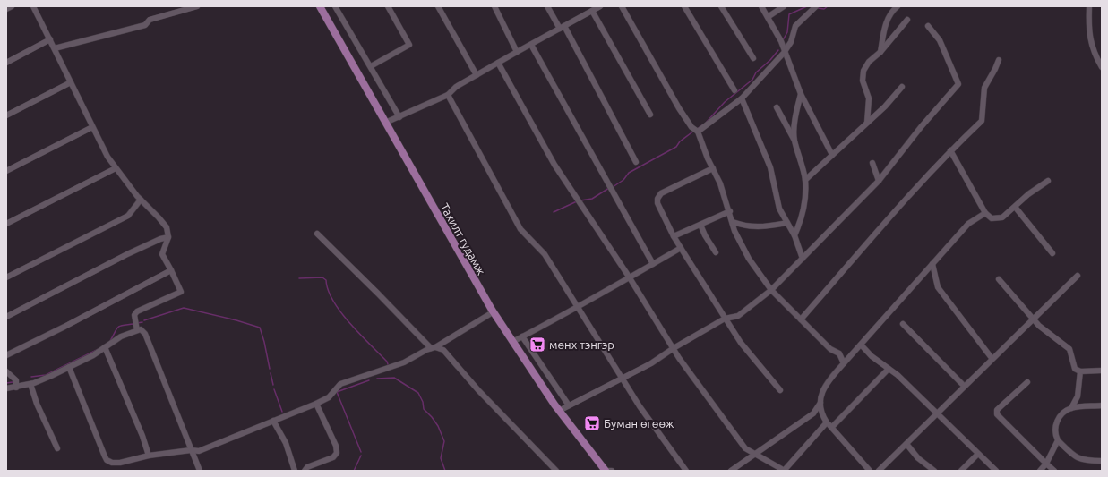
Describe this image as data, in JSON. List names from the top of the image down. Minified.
{"streets":{"main road":["Тахилт гудамж"]},"places":{"supermarket":["мөнх тэнгэр","Буман өгөөж"]}}
